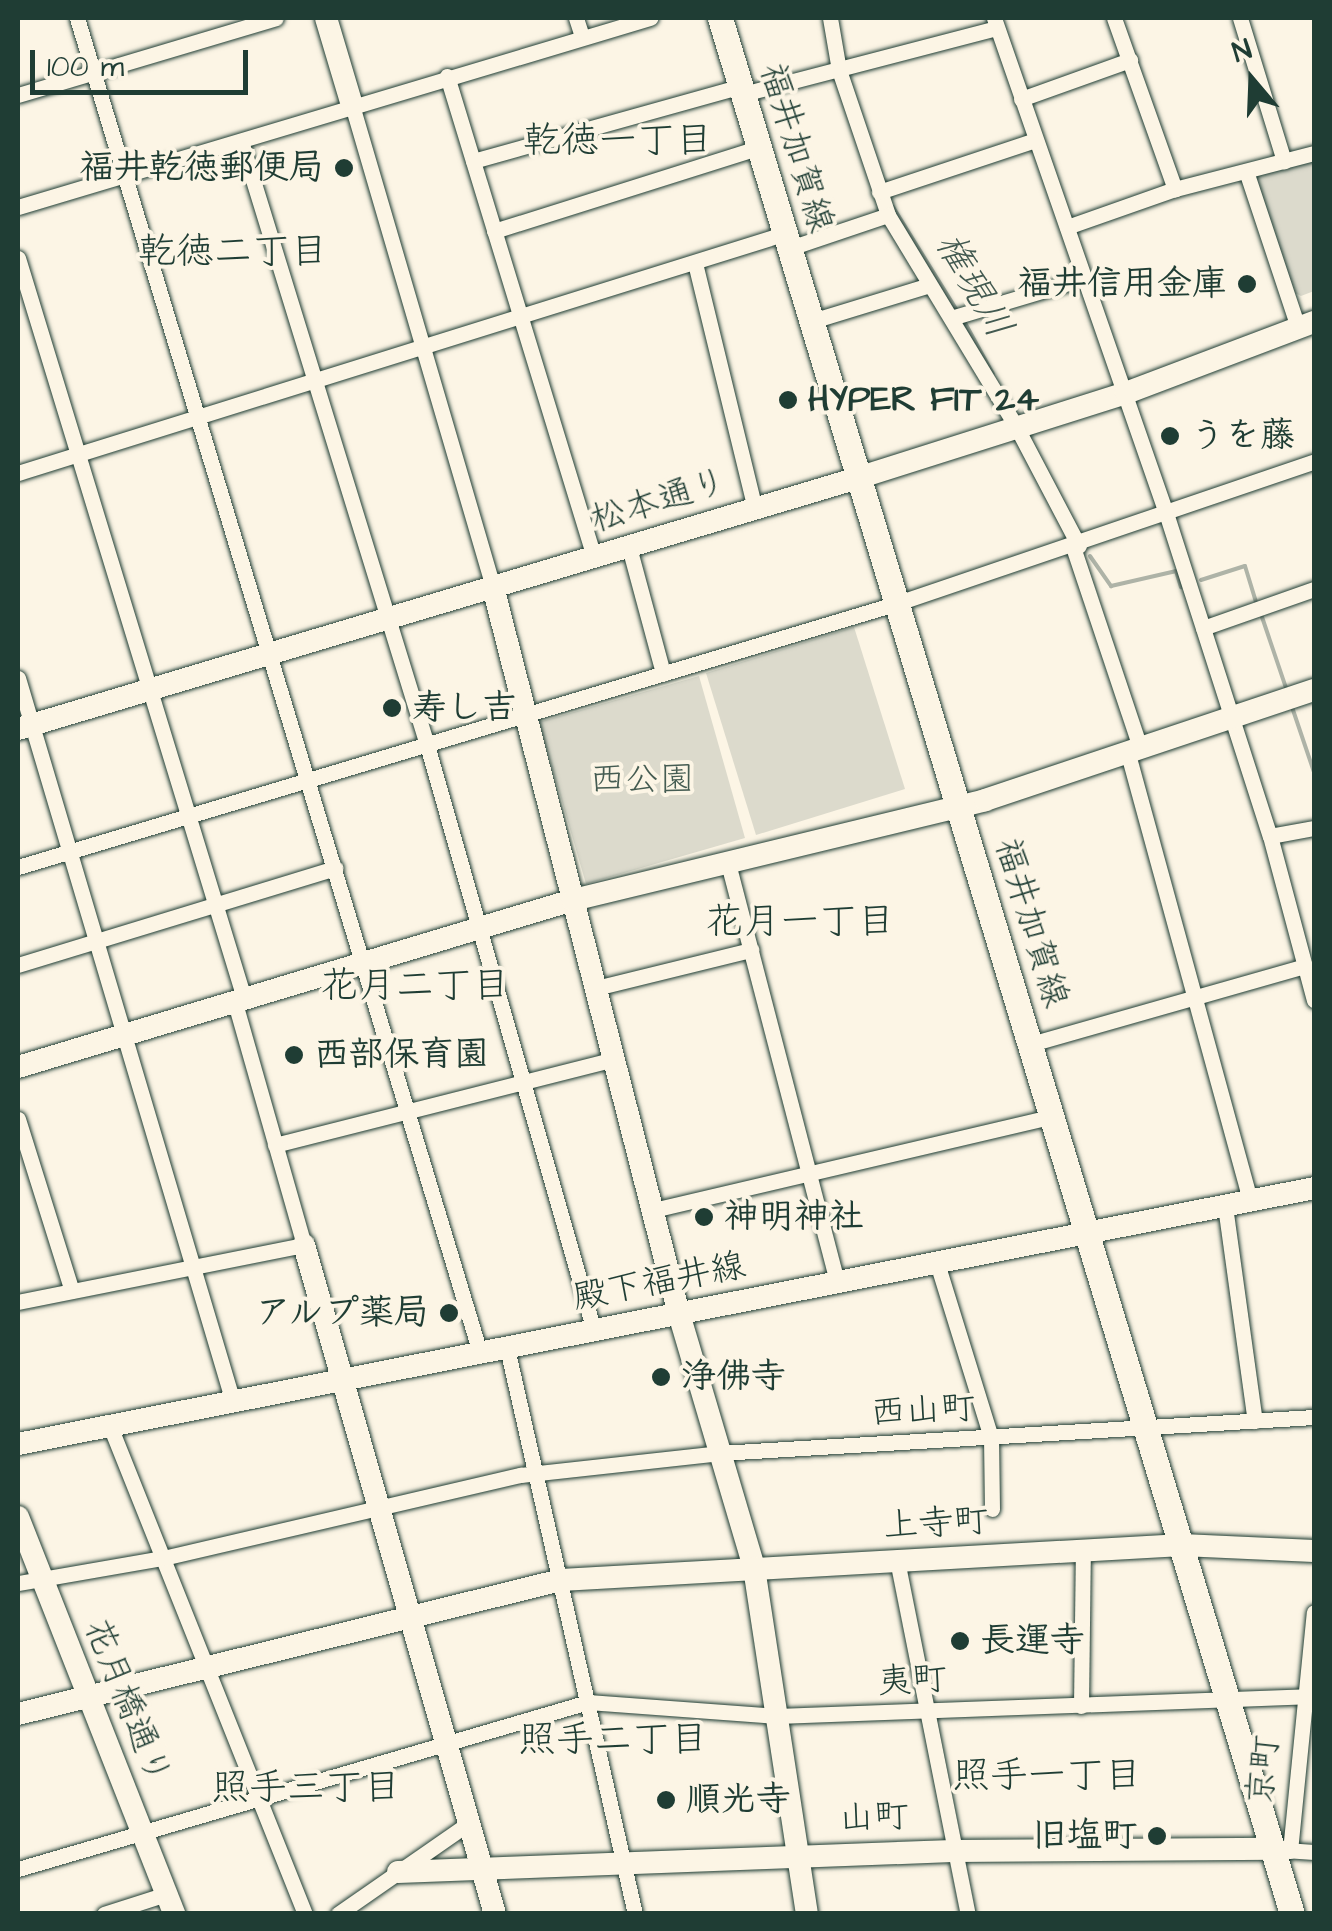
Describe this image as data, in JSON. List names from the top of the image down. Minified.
{"streets":{"main road":["福井加賀線","京町"],"street":["松本通り","殿下福井線","西山町","上寺町","夷町","花月橋通り","山町"]},"crossings":[["福井加賀線","松本通り"],["福井加賀線","殿下福井線"],["福井加賀線","西山町"],["福井加賀線","上寺町"],["福井加賀線","夷町"],["福井加賀線","京町"],["福井加賀線","山町"],["西山町","花月橋通り"],["上寺町","花月橋通り"],["夷町","花月橋通り"],["夷町","京町"],["京町","山町"]],"districts":["乾徳一丁目","乾徳二丁目","花月一丁目","花月二丁目","照手二丁目","照手一丁目","照手三丁目"],"water":["権現川"],"parks":["西公園"],"places":["福井乾徳郵便局","福井信用金庫","HYPER FIT 24","うを藤","寿し吉","西部保育園","神明神社","アルプ薬局","浄佛寺","長運寺","順光寺","旧塩町"],"scale_bar":"100 m","north":"top"}
